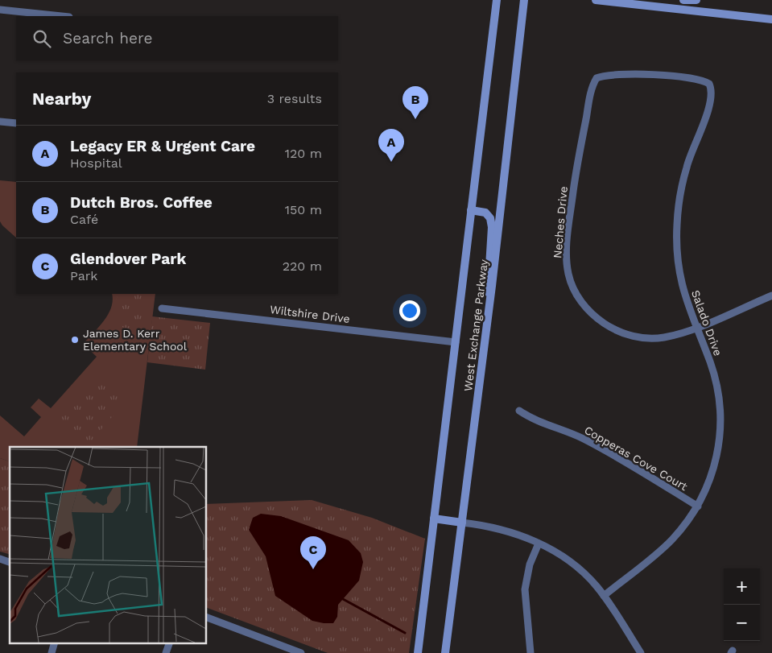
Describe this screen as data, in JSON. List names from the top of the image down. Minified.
{"streets":{"main road":["West Exchange Parkway"],"street":["Neches Drive","Wiltshire Drive","Salado Drive","Copperas Cove Court"]},"crossings":[["Neches Drive","Salado Drive"],["Wiltshire Drive","West Exchange Parkway"],["Salado Drive","Copperas Cove Court"]],"places":["James D. Kerr Elementary School"],"page":{"search":"Search here","heading":["Nearby","3 results"],"pins":["B","A","C"],"list":[{"mark":"A","name":"Legacy ER & Urgent Care","note":"Hospital","value":"120 m"},{"mark":"B","name":"Dutch Bros. Coffee","note":"Café","value":"150 m"},{"mark":"C","name":"Glendover Park","note":"Park","value":"220 m"}],"map_buttons":["+","−"]}}
